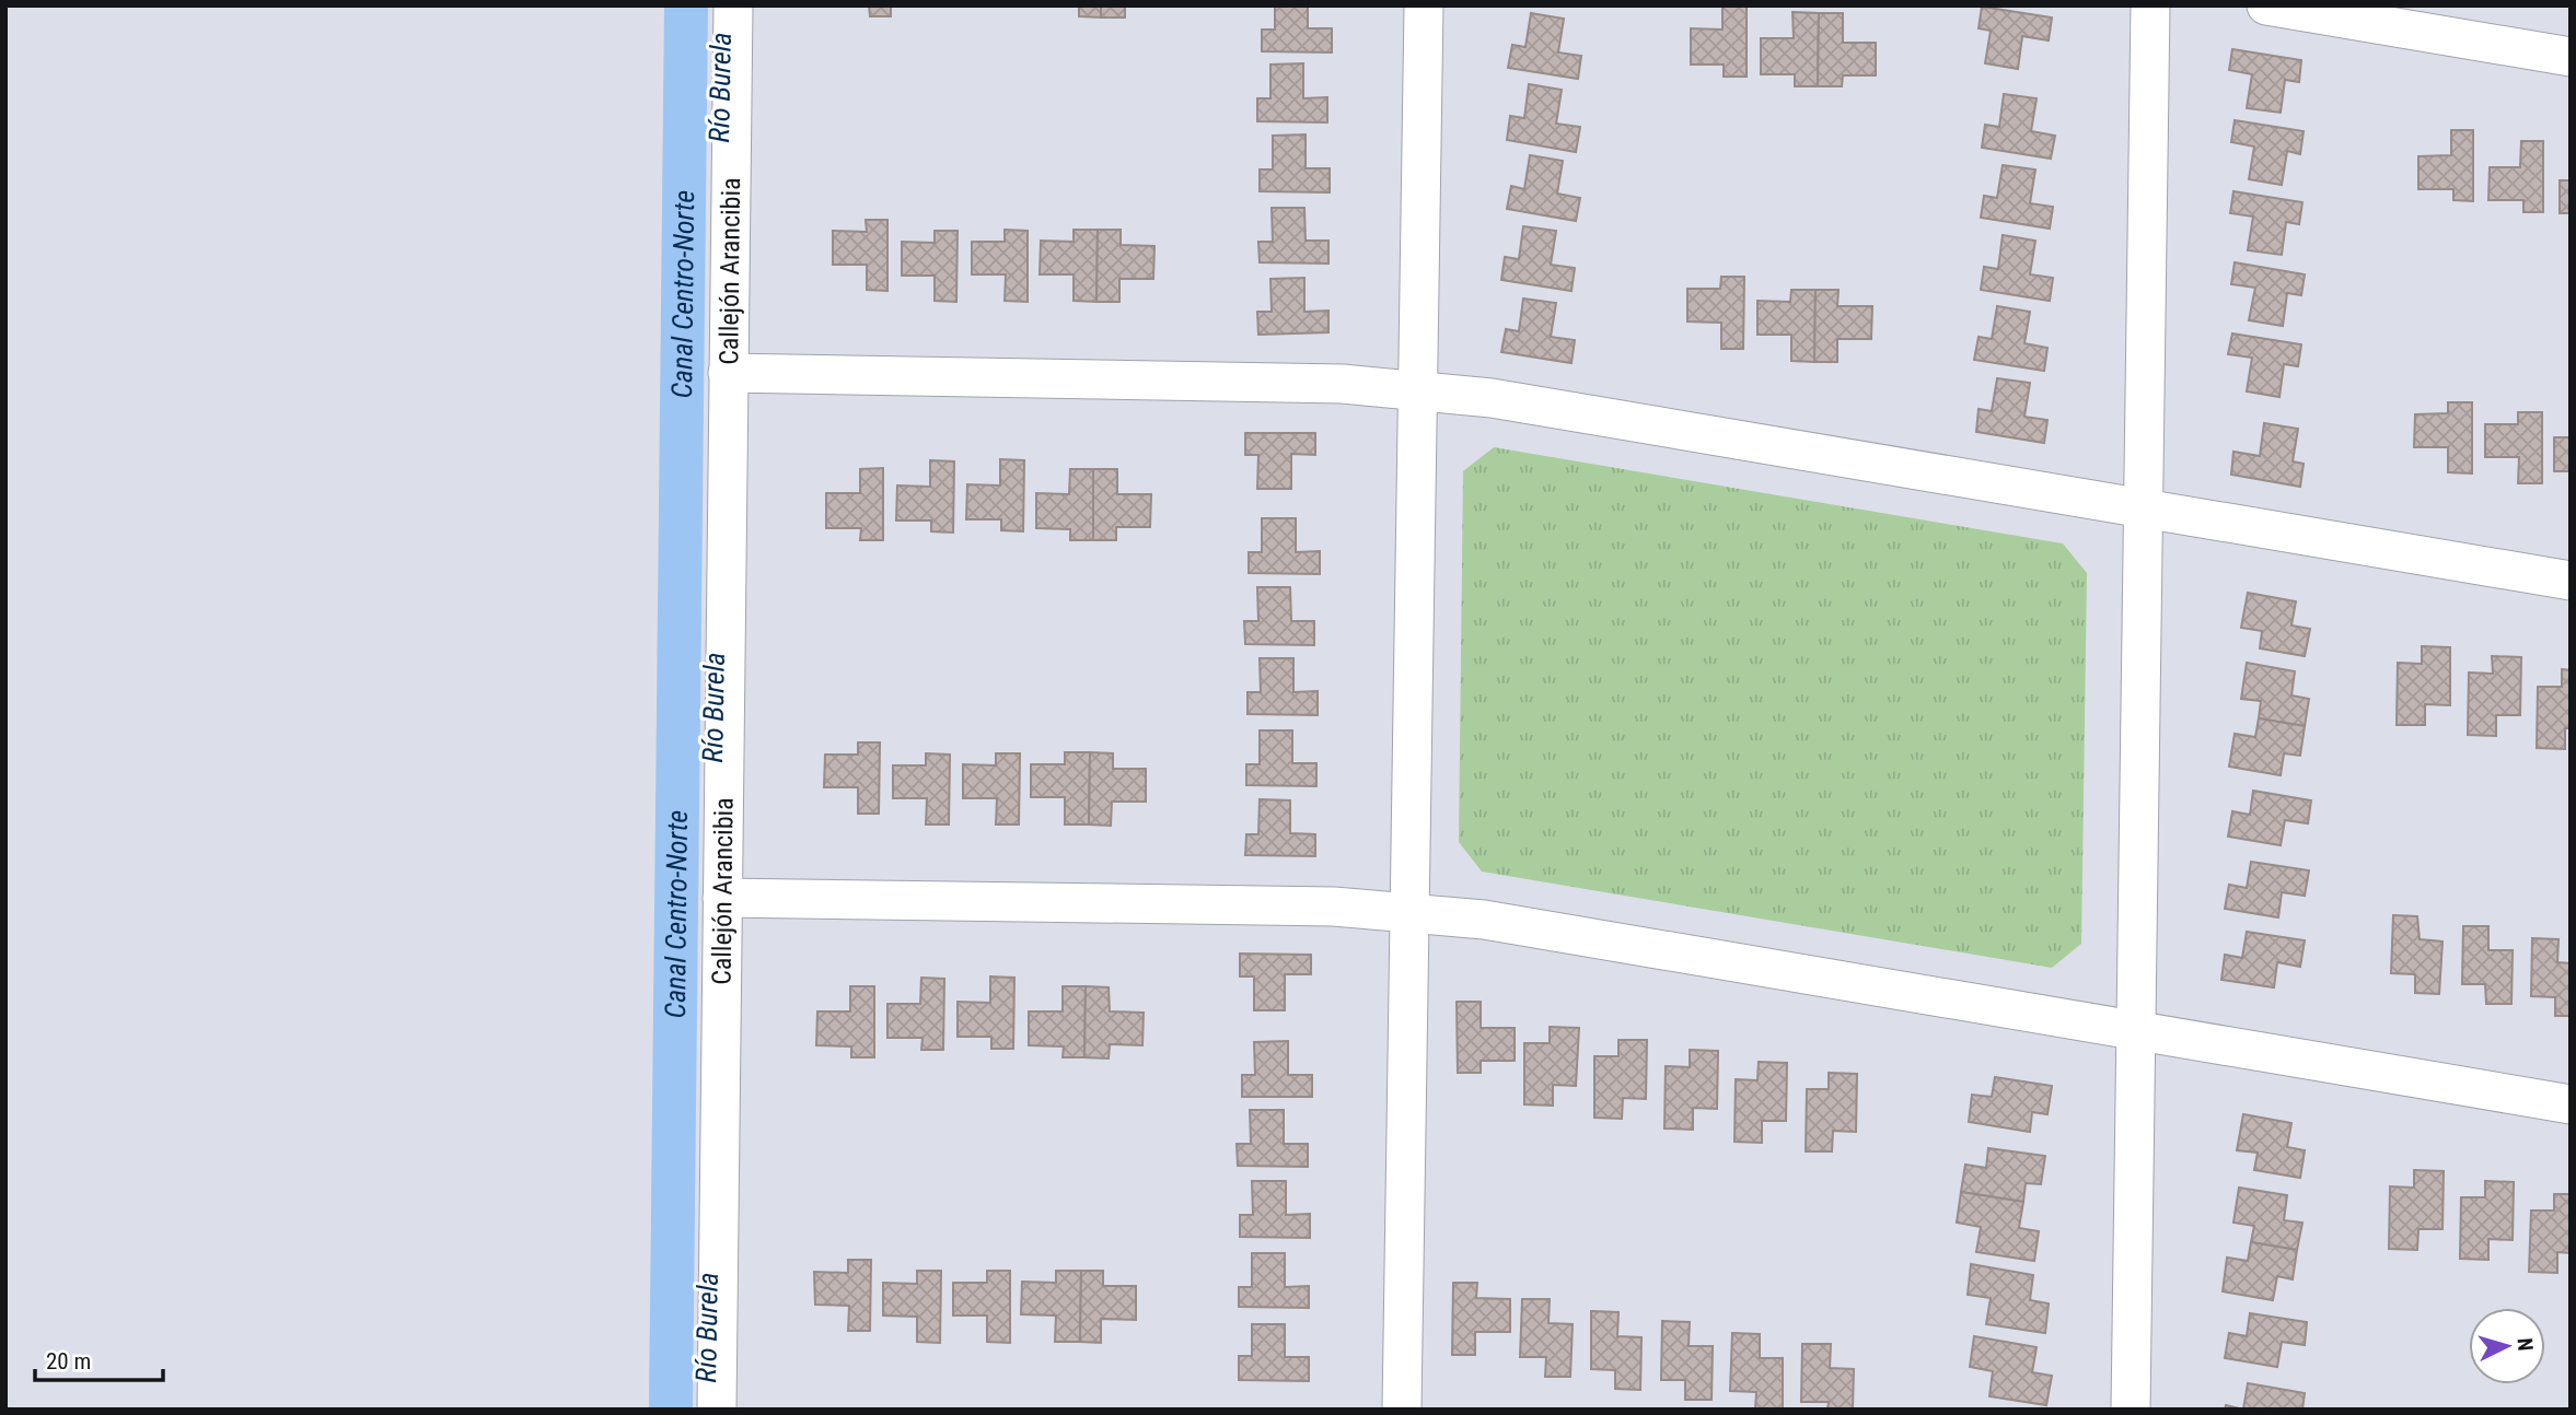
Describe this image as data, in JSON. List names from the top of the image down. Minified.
{"streets":{"street":["Callejón Arancibia"]},"water":["Río Burela","Canal Centro-Norte"],"scale_bar":"20 m","north":"right"}
